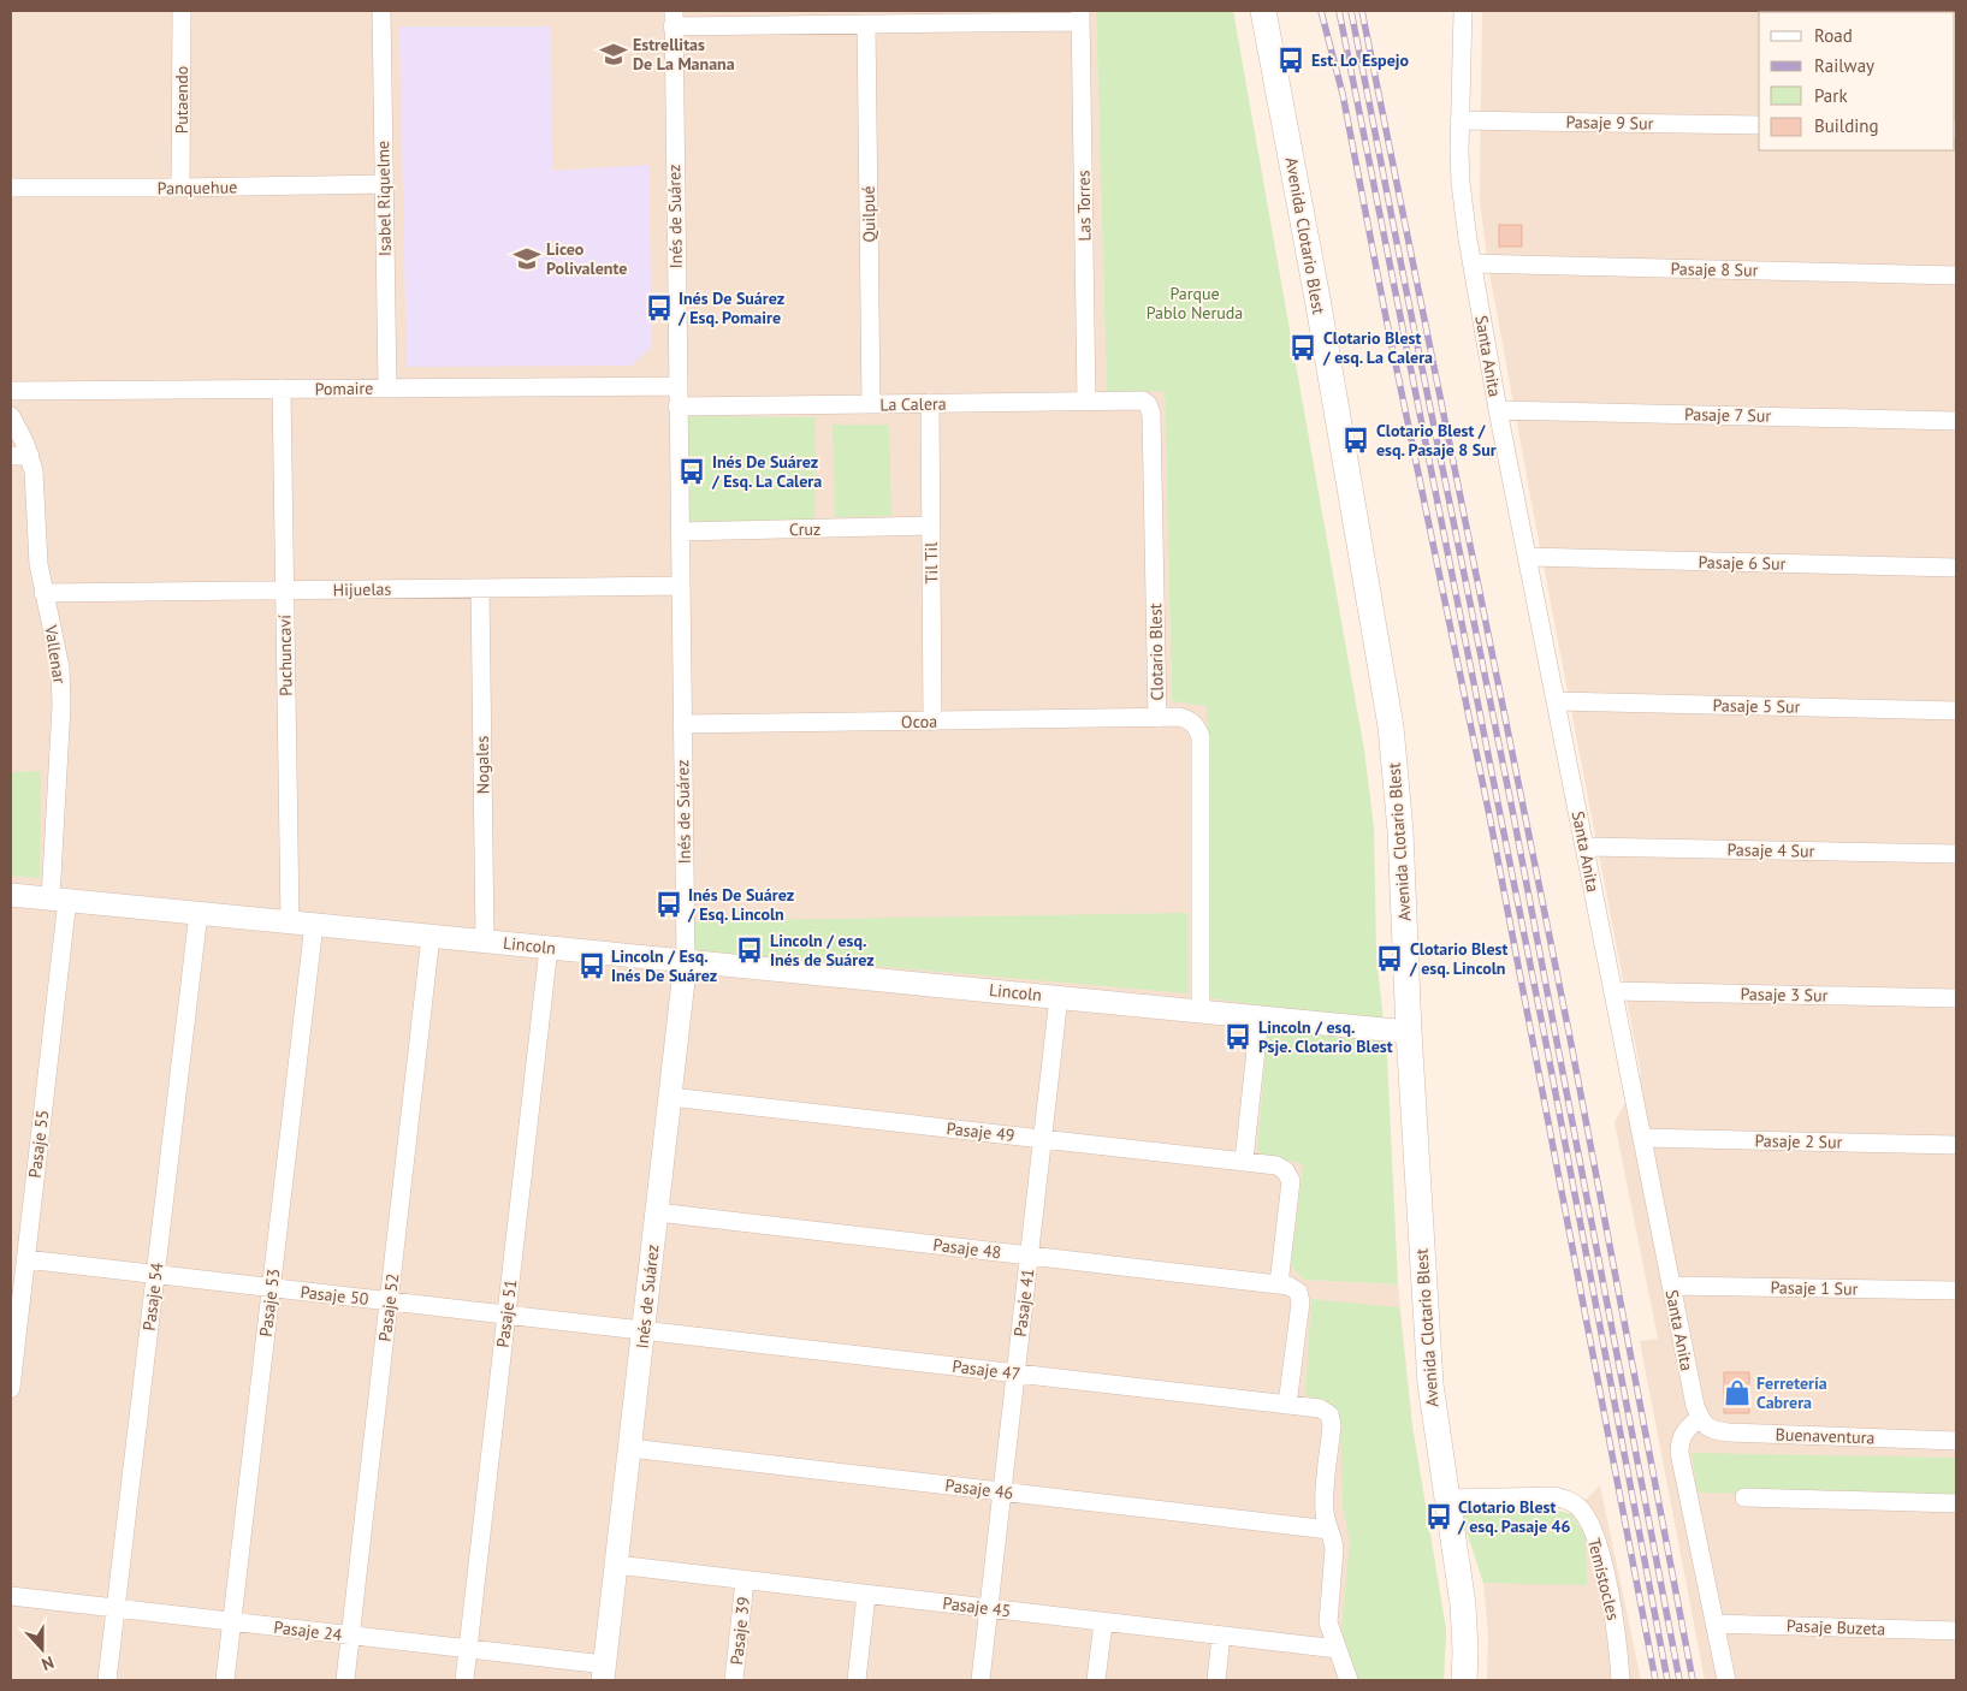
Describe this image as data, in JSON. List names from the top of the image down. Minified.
{"streets":{"main road":["Avenida Clotario Blest"],"street":["Putaendo","Pasaje 9 Sur","Panquehue","Isabel Riquelme","Las Torres","Quilpué","Inés de Suárez","Pasaje 8 Sur","Santa Anita","Pomaire","La Calera","Pasaje 7 Sur","Cruz","Til Til","Pasaje 6 Sur","Hijuelas","Clotario Blest","Vallenar","Puchuncaví","Pasaje 5 Sur","Ocoa","Nogales","Pasaje 4 Sur","Lincoln","Pasaje 3 Sur","Pasaje 49","Pasaje 2 Sur","Pasaje 55","Pasaje 48","Pasaje 1 Sur","Pasaje 50","Pasaje 54","Pasaje 53","Pasaje 41","Pasaje 52","Pasaje 51","Pasaje 47","Buenaventura","Pasaje 46","Temístocles","Pasaje 45","Pasaje Buzeta","Pasaje 24","Pasaje 39"]},"crossings":[["Putaendo","Panquehue"],["Pasaje 9 Sur","Santa Anita"],["Panquehue","Isabel Riquelme"],["Isabel Riquelme","Pomaire"],["Las Torres","La Calera"],["Quilpué","La Calera"],["Inés de Suárez","Pomaire"],["Inés de Suárez","La Calera"],["Inés de Suárez","Cruz"],["Inés de Suárez","Hijuelas"],["Inés de Suárez","Ocoa"],["Inés de Suárez","Lincoln"],["Inés de Suárez","Pasaje 49"],["Inés de Suárez","Pasaje 48"],["Inés de Suárez","Pasaje 50"],["Inés de Suárez","Pasaje 47"],["Inés de Suárez","Pasaje 46"],["Inés de Suárez","Pasaje 45"],["Inés de Suárez","Pasaje 24"],["Avenida Clotario Blest","Lincoln"],["Avenida Clotario Blest","Temístocles"],["Pasaje 8 Sur","Santa Anita"],["Santa Anita","Pasaje 7 Sur"],["Santa Anita","Pasaje 6 Sur"],["Santa Anita","Pasaje 5 Sur"],["Santa Anita","Pasaje 4 Sur"],["Santa Anita","Pasaje 3 Sur"],["Santa Anita","Pasaje 2 Sur"],["Santa Anita","Pasaje 1 Sur"],["Santa Anita","Buenaventura"],["Pomaire","Puchuncaví"],["La Calera","Til Til"],["La Calera","Clotario Blest"],["Cruz","Til Til"],["Til Til","Ocoa"],["Hijuelas","Vallenar"],["Hijuelas","Puchuncaví"],["Hijuelas","Nogales"],["Clotario Blest","Ocoa"],["Clotario Blest","Lincoln"],["Vallenar","Lincoln"],["Vallenar","Pasaje 55"],["Puchuncaví","Lincoln"],["Nogales","Lincoln"],["Lincoln","Pasaje 55"],["Lincoln","Pasaje 54"],["Lincoln","Pasaje 53"],["Lincoln","Pasaje 41"],["Lincoln","Pasaje 52"],["Lincoln","Pasaje 51"],["Pasaje 49","Pasaje 48"],["Pasaje 49","Pasaje 41"],["Pasaje 55","Pasaje 50"],["Pasaje 48","Pasaje 41"],["Pasaje 50","Pasaje 54"],["Pasaje 50","Pasaje 53"],["Pasaje 50","Pasaje 52"],["Pasaje 50","Pasaje 51"],["Pasaje 50","Pasaje 47"],["Pasaje 54","Pasaje 24"],["Pasaje 53","Pasaje 24"],["Pasaje 41","Pasaje 47"],["Pasaje 41","Pasaje 46"],["Pasaje 41","Pasaje 45"],["Pasaje 52","Pasaje 24"],["Pasaje 51","Pasaje 24"],["Pasaje 47","Pasaje 46"],["Pasaje 45","Pasaje 39"]],"parks":["Parque Pablo Neruda"],"places":{"school or university":["Estrellitas De La Manana","Liceo Polivalente"],"bus stop":["Est. Lo Espejo","Inés De Suárez / Esq. Pomaire","Clotario Blest / esq. La Calera","Clotario Blest / esq. Pasaje 8 Sur","Inés De Suárez / Esq. La Calera","Inés De Suárez / Esq. Lincoln","Lincoln / esq. Inés de Suárez","Clotario Blest / esq. Lincoln","Lincoln / Esq. Inés De Suárez","Lincoln / esq. Psje. Clotario Blest","Clotario Blest / esq. Pasaje 46"],"shop":["Ferretería Cabrera"]},"legend":["Road","Railway","Park","Building"],"north":"bottom"}
